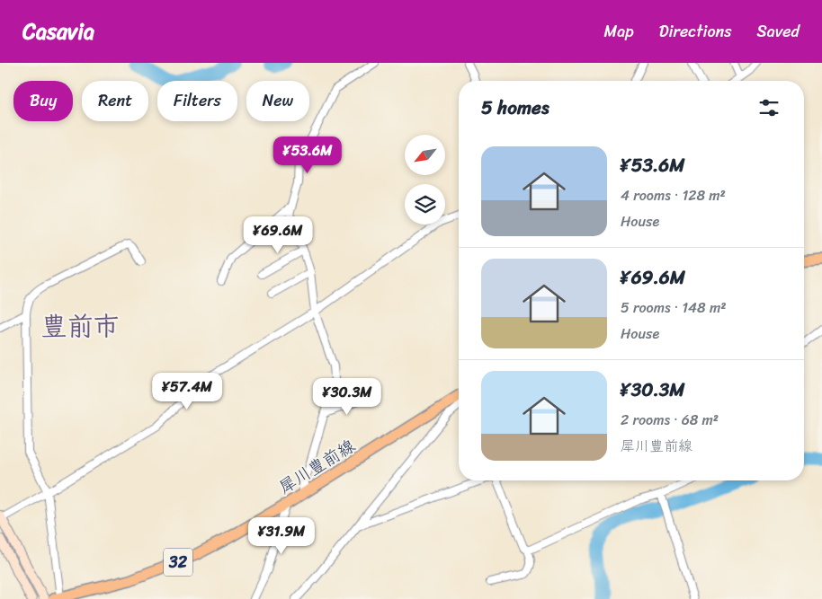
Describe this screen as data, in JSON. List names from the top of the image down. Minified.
{"streets":{"main road":["犀川豊前線","32"]},"districts":["豊前市"],"north":"bottom left","page":{"header":"Casavia","nav":["Map","Directions","Saved"],"chip":["Buy","Rent","Filters","New"],"heading":"5 homes","list":[{"name":"¥53.6M","note":"4 rooms · 128 m² · House"},{"name":"¥69.6M","note":"5 rooms · 148 m² · House"},{"name":"¥30.3M","note":"2 rooms · 68 m² · 犀川豊前線"}],"price":["¥53.6M","¥69.6M","¥57.4M","¥30.3M","¥31.9M"]}}
